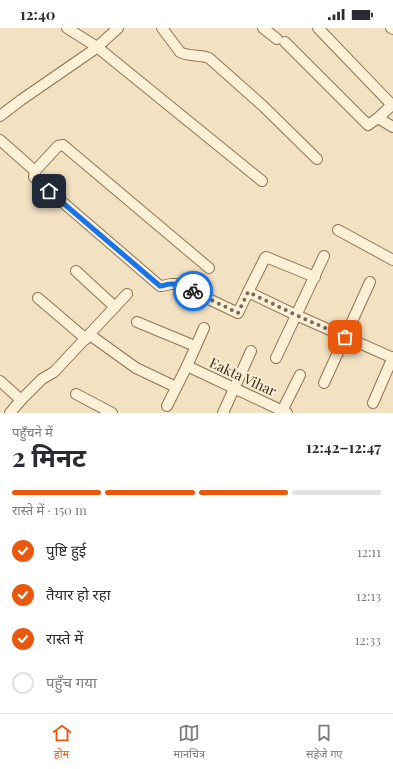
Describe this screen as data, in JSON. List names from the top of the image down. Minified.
{"streets":{"street":["Eakta Vihar"]},"page":{"status":"12:40","heading":["2 मिनट","पहुँचने में","12:42–12:47"],"bar":"रास्ते में · 150 m","list":[["पुष्टि हुई","12:11"],["तैयार हो रहा","12:13"],["रास्ते में","12:33"],"पहुँच गया"],"tabs":["होम","मानचित्र","सहेजे गए"]}}
